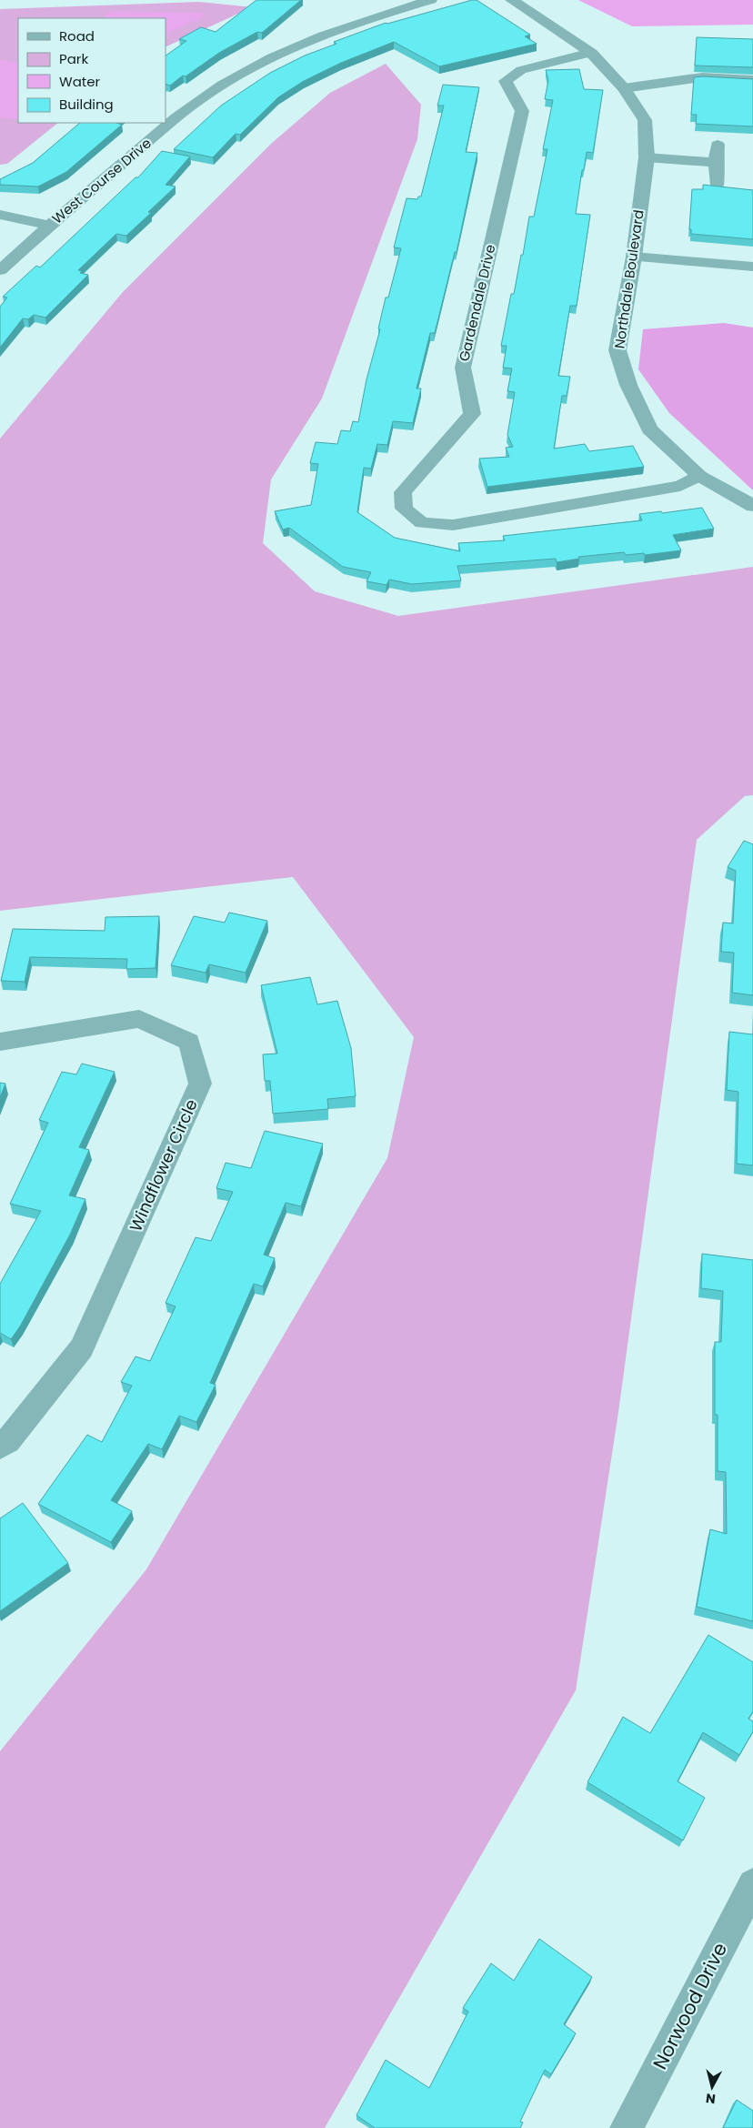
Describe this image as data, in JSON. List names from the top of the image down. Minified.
{"streets":{"street":["West Course Drive","Northdale Boulevard","Gardendale Drive","Windflower Circle","Norwood Drive"]},"crossings":[["Northdale Boulevard","Gardendale Drive"]],"legend":["Road","Park","Water","Building"],"north":"bottom"}
